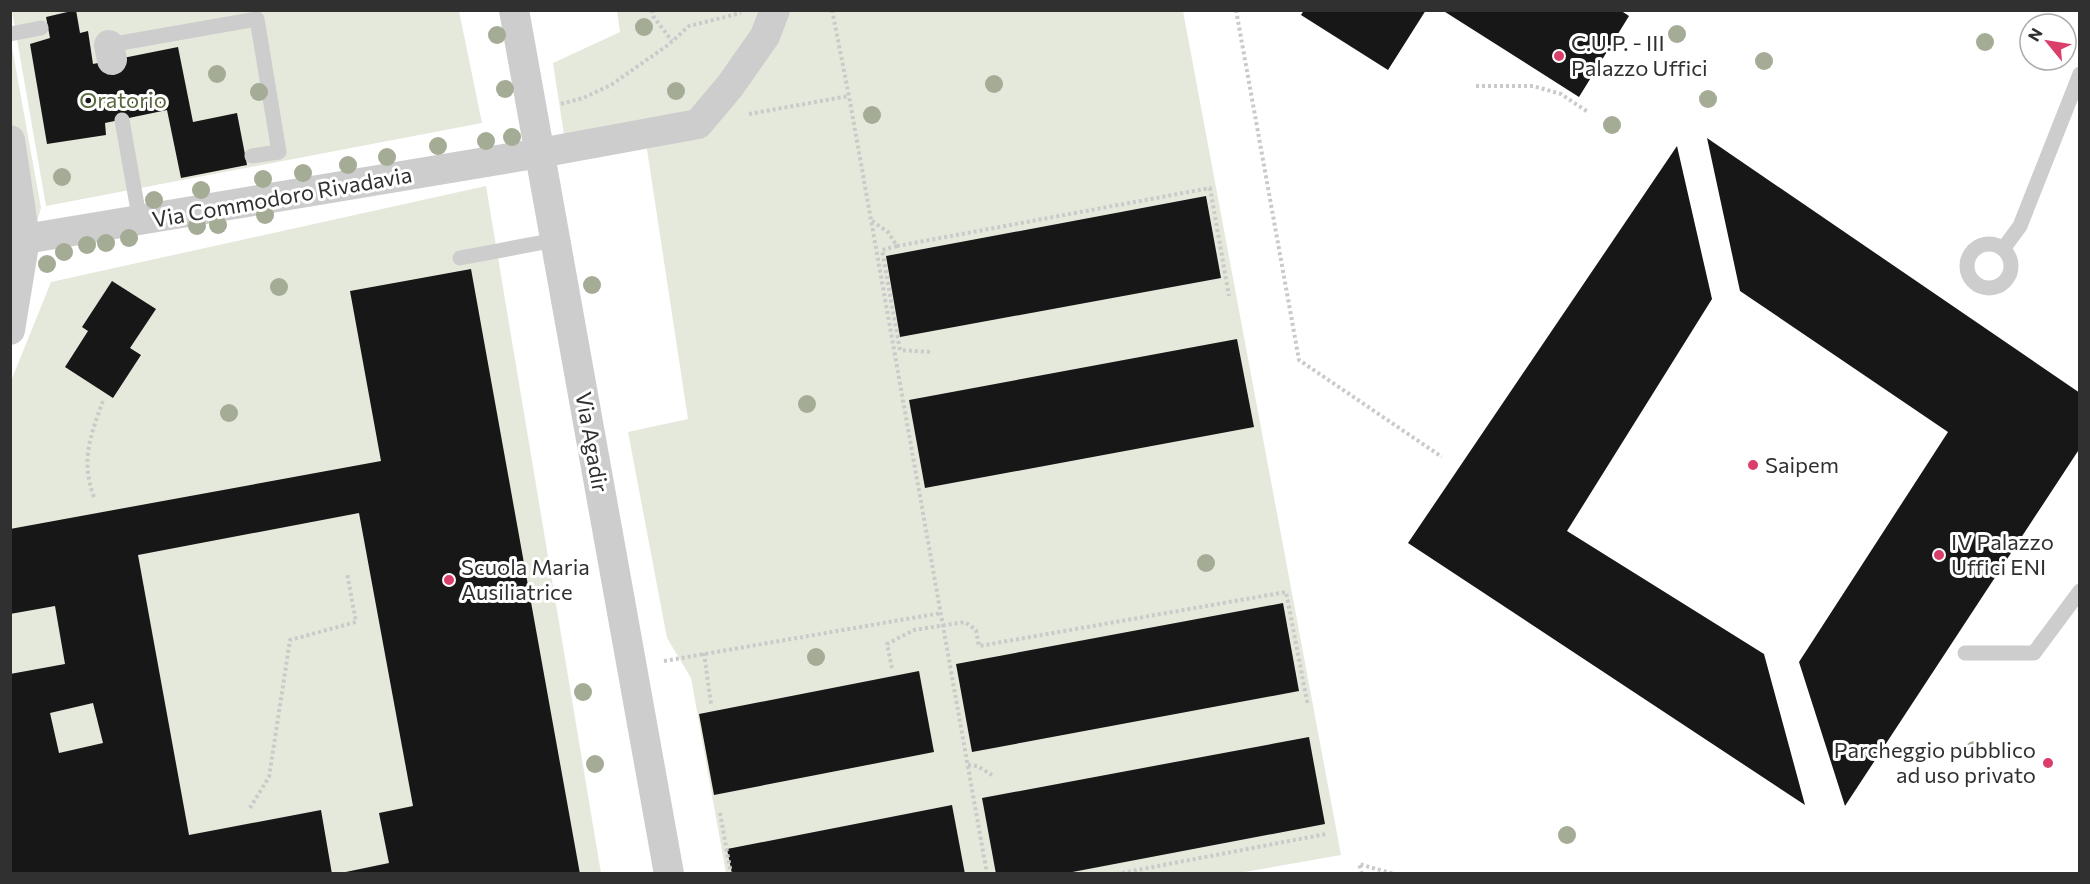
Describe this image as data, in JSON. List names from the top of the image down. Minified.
{"streets":{"street":["Via Commodoro Rivadavia","Via Agadir"]},"crossings":[["Via Commodoro Rivadavia","Via Agadir"]],"parks":["Oratorio"],"places":["C.U.P. - III Palazzo Uffici","Saipem","IV Palazzo Uffici ENI","Scuola Maria Ausiliatrice","Parcheggio pubblico ad uso privato"],"north":"top left"}
